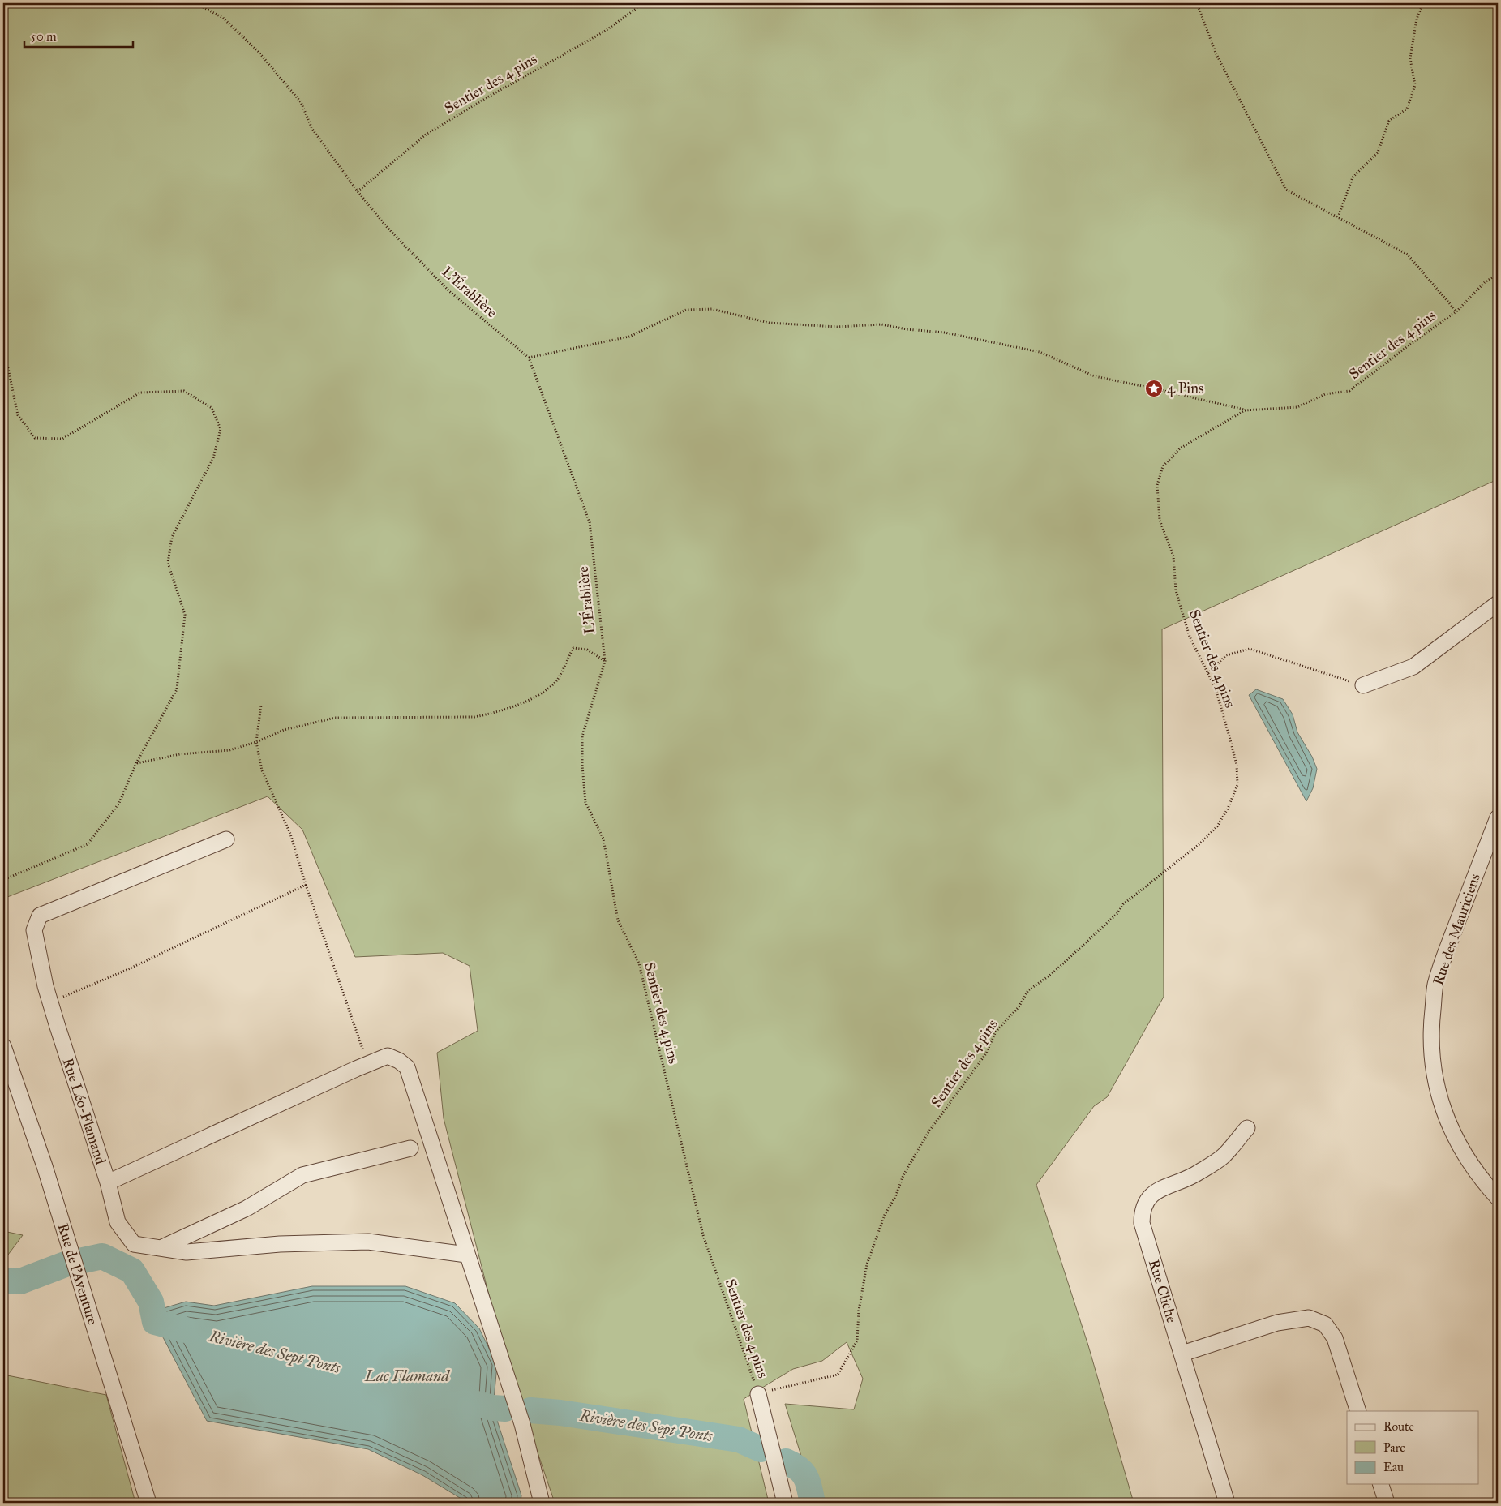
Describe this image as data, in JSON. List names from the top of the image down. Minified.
{"streets":{"street":["Rue des Mauriciens","Rue Léo-Flamand","Rue de l'Aventure","Rue Cliche"],"path":["Sentier des 4 pins","L'Érablière"]},"crossings":[["Sentier des 4 pins","L'Érablière"]],"water":["Rivière des Sept Ponts","Lac Flamand"],"places":{"place":["4 Pins"]},"legend":["Route","Parc","Eau"],"scale_bar":"50 m"}
